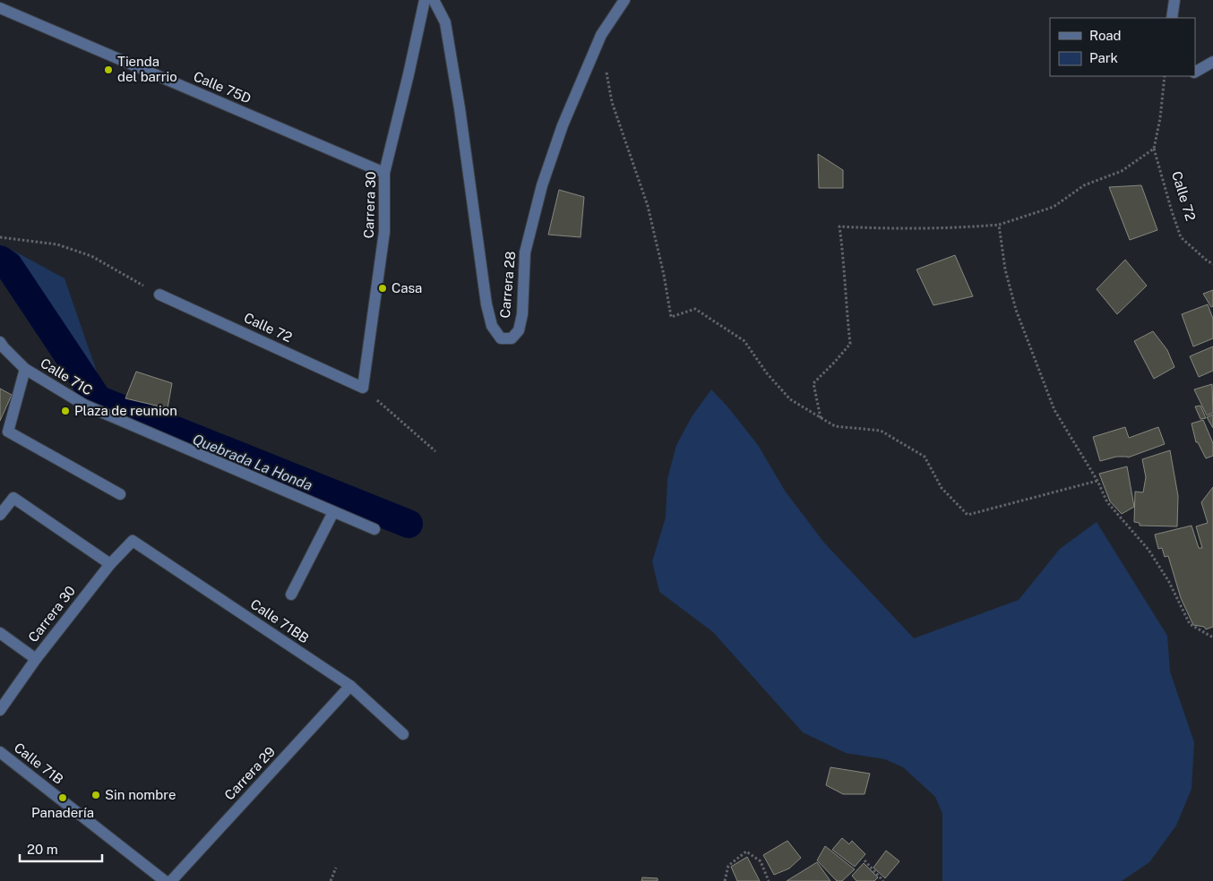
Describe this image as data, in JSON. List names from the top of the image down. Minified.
{"streets":{"street":["Calle 75D","Calle 72","Carrera 30","Carrera 28","Calle 71C","Calle 71BB","Calle 71B","Carrera 29"]},"crossings":[["Calle 75D","Carrera 30"],["Calle 72","Carrera 30"],["Carrera 30","Calle 71BB"],["Calle 71BB","Carrera 29"]],"water":["Quebrada La Honda"],"places":["Tienda del barrio","Casa","Plaza de reunion","Sin nombre","Panadería"],"legend":["Road","Park"],"scale_bar":"20 m"}
